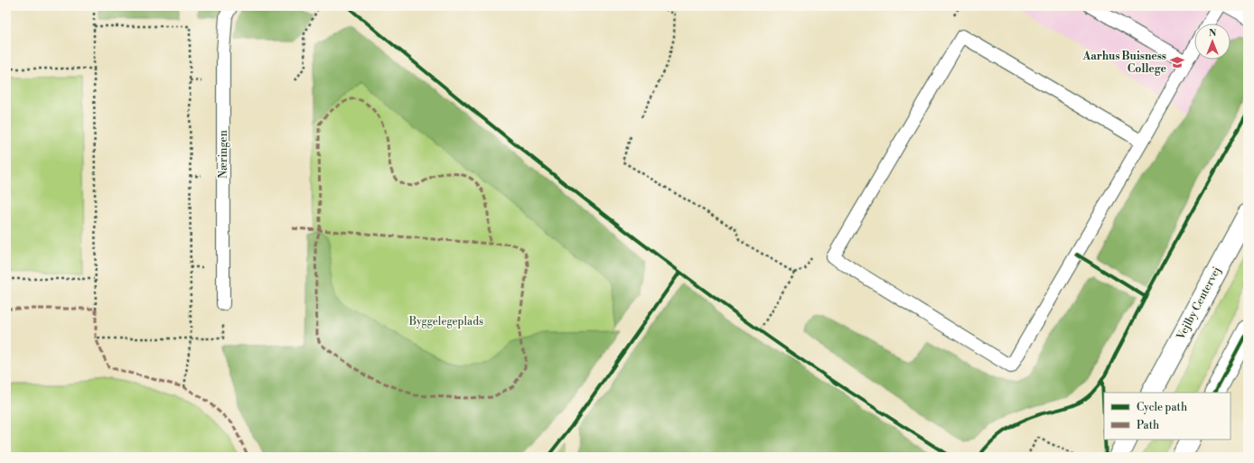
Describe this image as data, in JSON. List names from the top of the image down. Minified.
{"streets":{"street":["Vejlby Centervej"],"lane":["Næringen"]},"parks":["Byggelegeplads"],"places":{"school or university":["Aarhus Buisness College"]},"legend":["Cycle path","Path"],"north":"top"}
